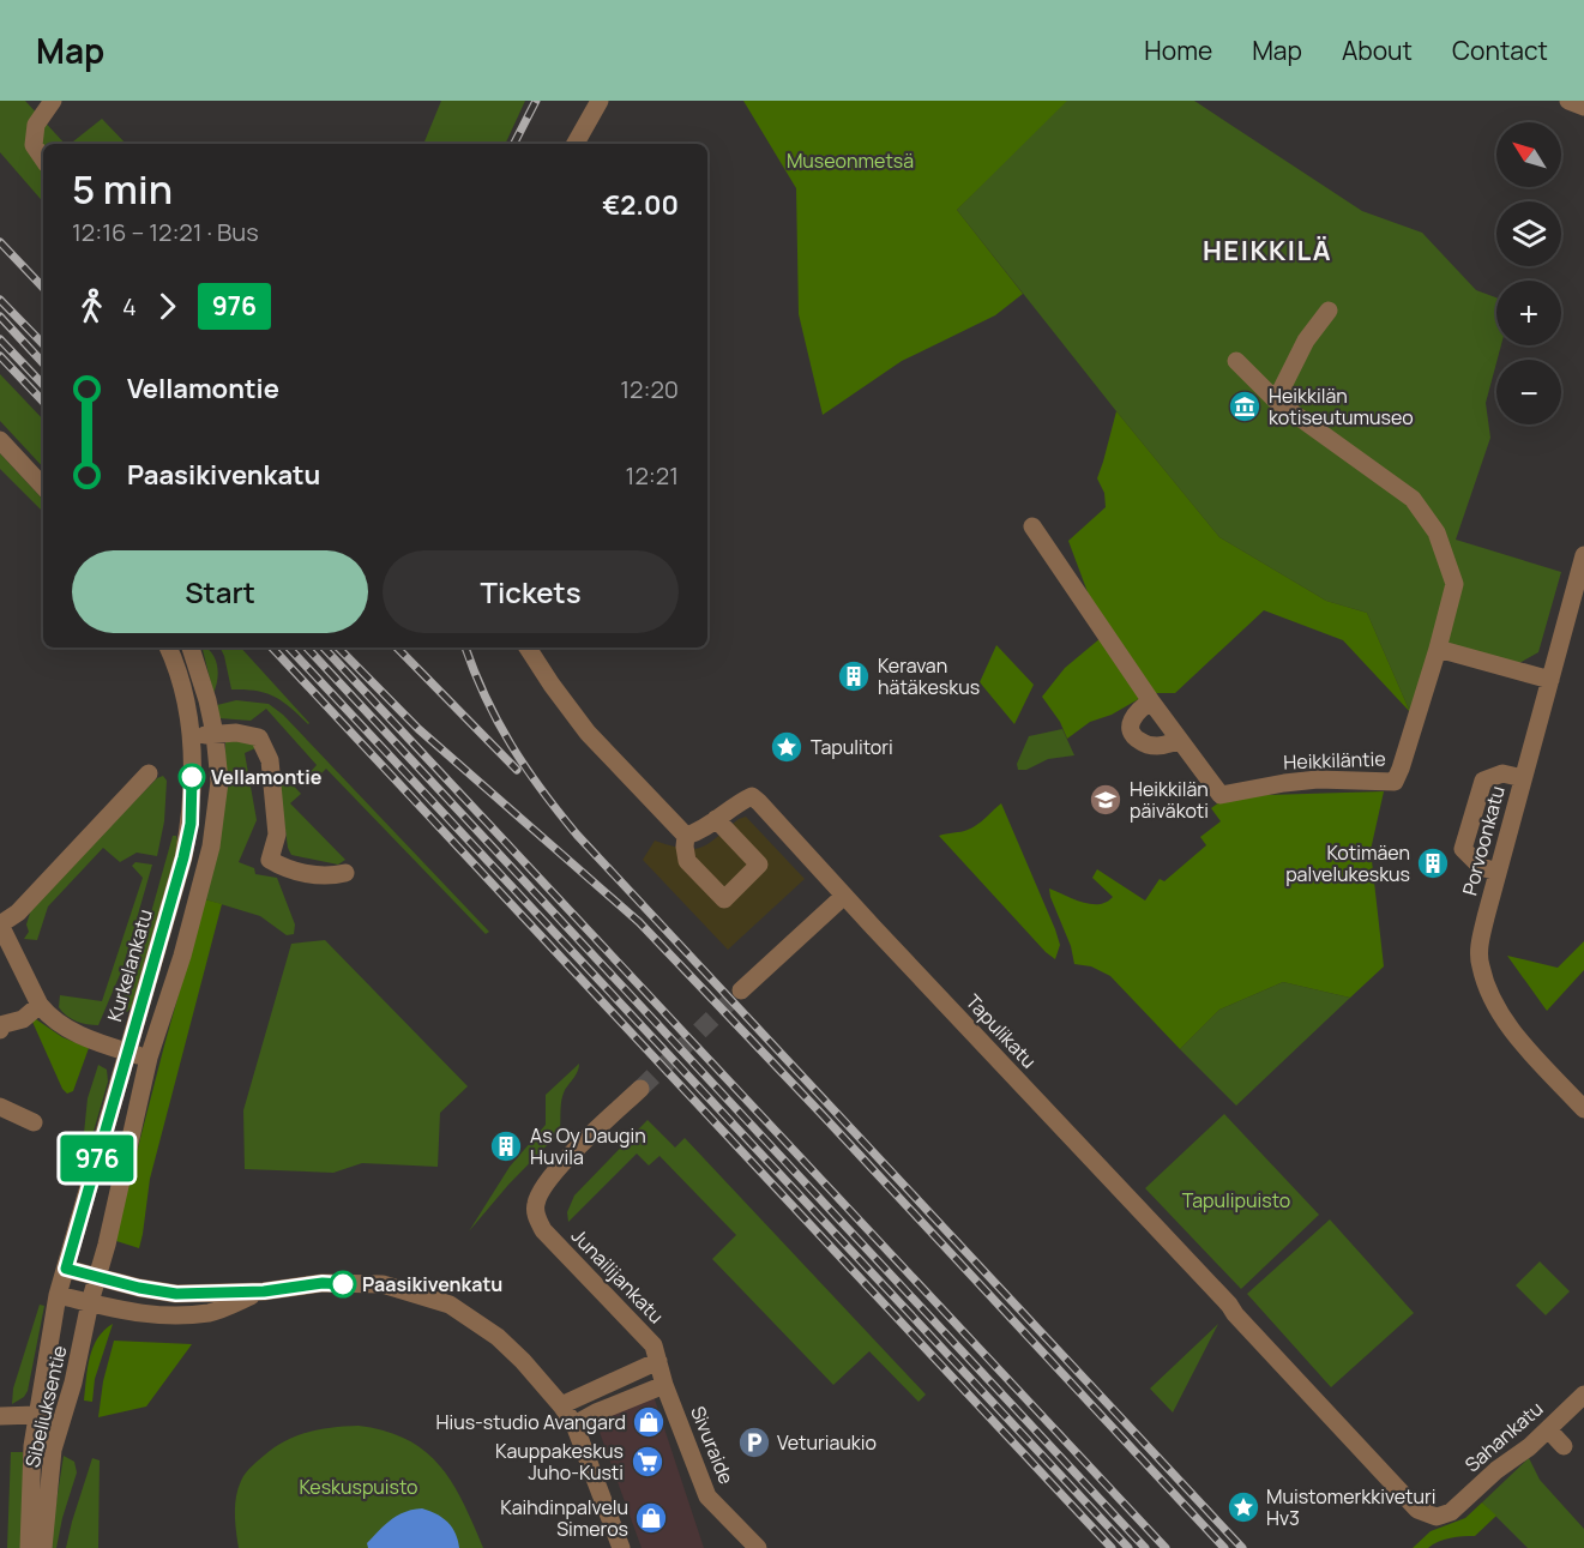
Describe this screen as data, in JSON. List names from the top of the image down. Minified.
{"streets":{"street":["Heikkiläntie","Porvoonkatu","Kurkelankatu","Tapulikatu","Junailijankatu","Sibeliuksentie","Sahankatu","Sivuraide"]},"crossings":[["Kurkelankatu","Sibeliuksentie"],["Tapulikatu","Sahankatu"],["Junailijankatu","Sivuraide"]],"districts":["HEIKKILÄ"],"parks":["Museonmetsä","Tapulipuisto","Keskuspuisto"],"places":{"museum":["Heikkilän kotiseutumuseo"],"building":["Keravan hätäkeskus","Kotimäen palvelukeskus","As Oy Daugin Huvila"],"place":["Tapulitori","Muistomerkkiveturi Hv3"],"other":["Vellamontie","Paasikivenkatu"],"school or university":["Heikkilän päiväkoti"],"shop":["Hius-studio Avangard","Kaihdinpalvelu Simeros"],"parking":["Veturiaukio"],"supermarket":["Kauppakeskus Juho-Kusti"]},"lines":["bus line 976"],"north":"top left","page":{"header":"Map","nav":["Home","Map","About","Contact"],"on_map":"976","map_buttons":["+","−"],"heading":["5 min","12:16 – 12:21 · Bus","€2.00"],"legs":["4","976"],"list":[{"name":"Vellamontie","value":"12:20"},{"name":"Paasikivenkatu","value":"12:21"}],"buttons":["Start","Tickets"]}}
